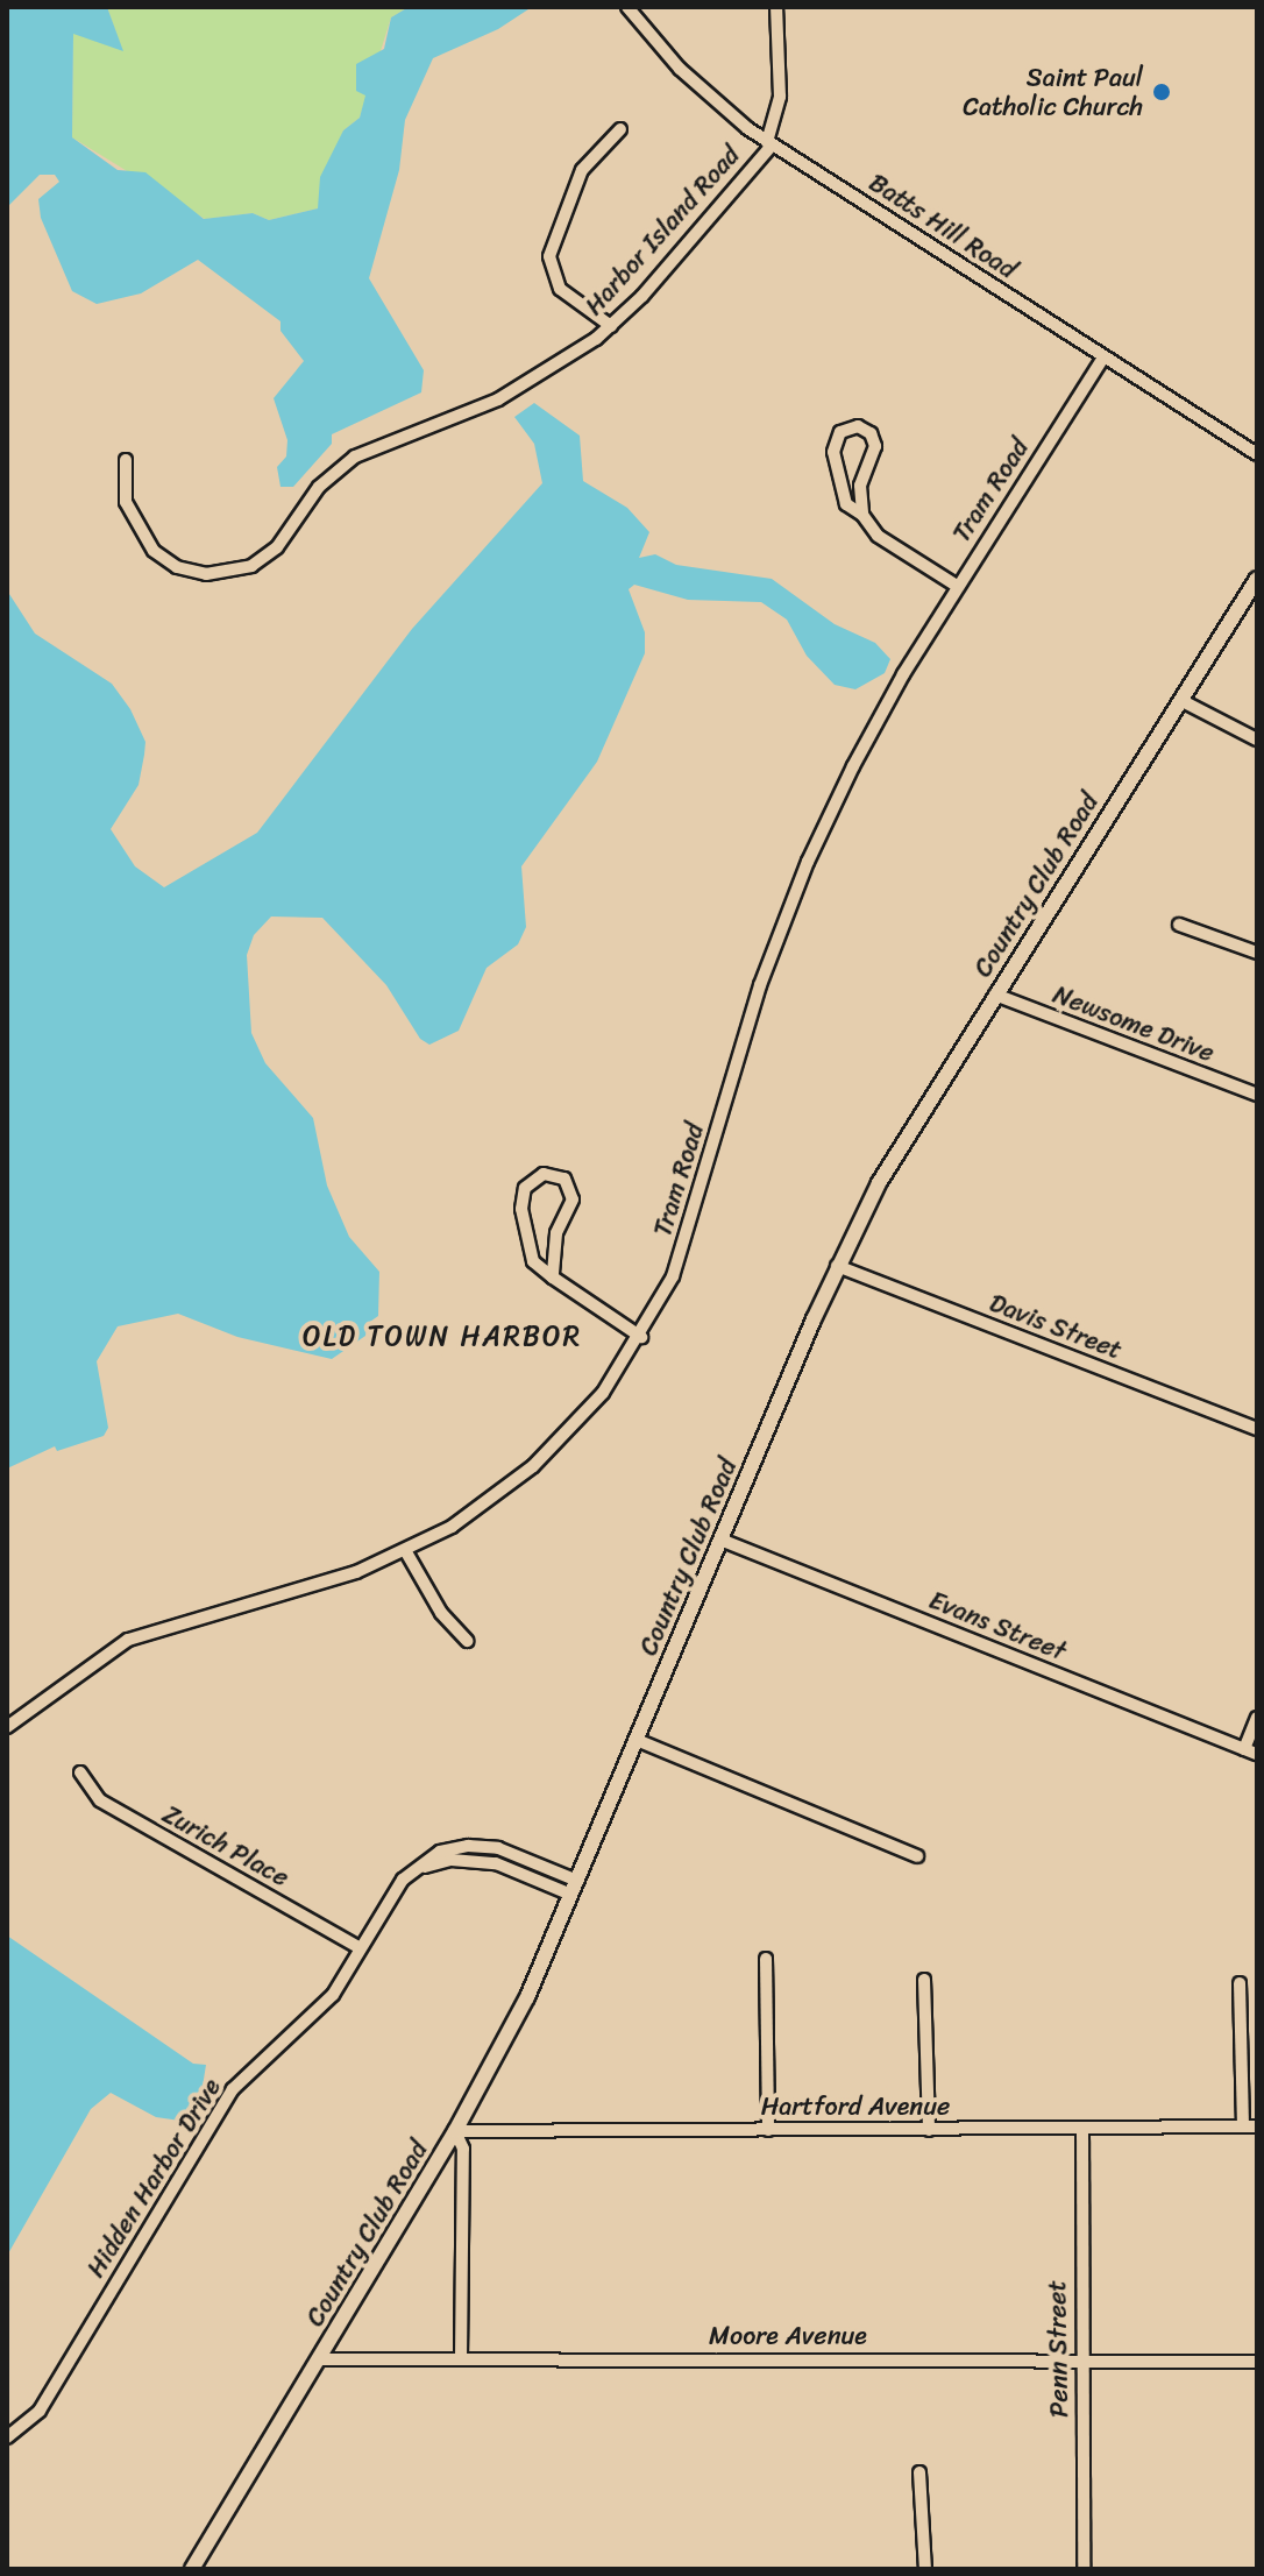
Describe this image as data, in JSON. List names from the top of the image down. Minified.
{"streets":{"street":["Batts Hill Road","Harbor Island Road","Tram Road","Country Club Road","Newsome Drive","Davis Street","Evans Street","Zurich Place","Hartford Avenue","Hidden Harbor Drive","Moore Avenue","Penn Street"]},"crossings":[["Batts Hill Road","Harbor Island Road"],["Batts Hill Road","Tram Road"],["Country Club Road","Newsome Drive"],["Country Club Road","Davis Street"],["Country Club Road","Evans Street"],["Country Club Road","Hartford Avenue"],["Country Club Road","Hidden Harbor Drive"],["Country Club Road","Moore Avenue"],["Zurich Place","Hidden Harbor Drive"],["Hartford Avenue","Penn Street"],["Moore Avenue","Penn Street"]],"districts":["OLD TOWN HARBOR"],"places":["Saint Paul Catholic Church"]}
